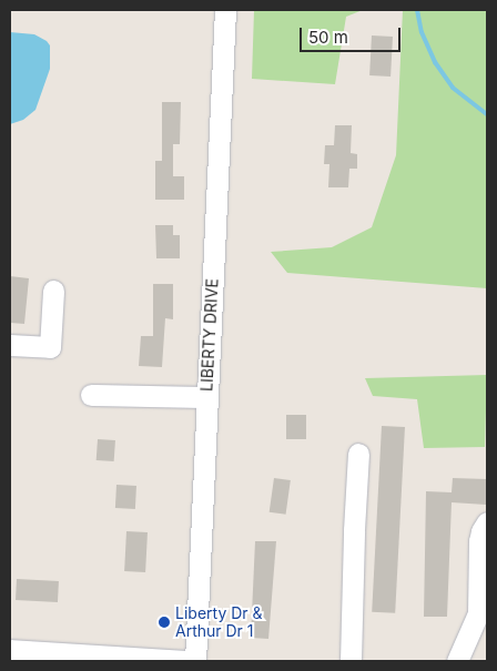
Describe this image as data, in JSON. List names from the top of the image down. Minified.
{"streets":{"street":["LIBERTY DRIVE"]},"places":["Liberty Dr & Arthur Dr 1"],"scale_bar":"50 m"}
